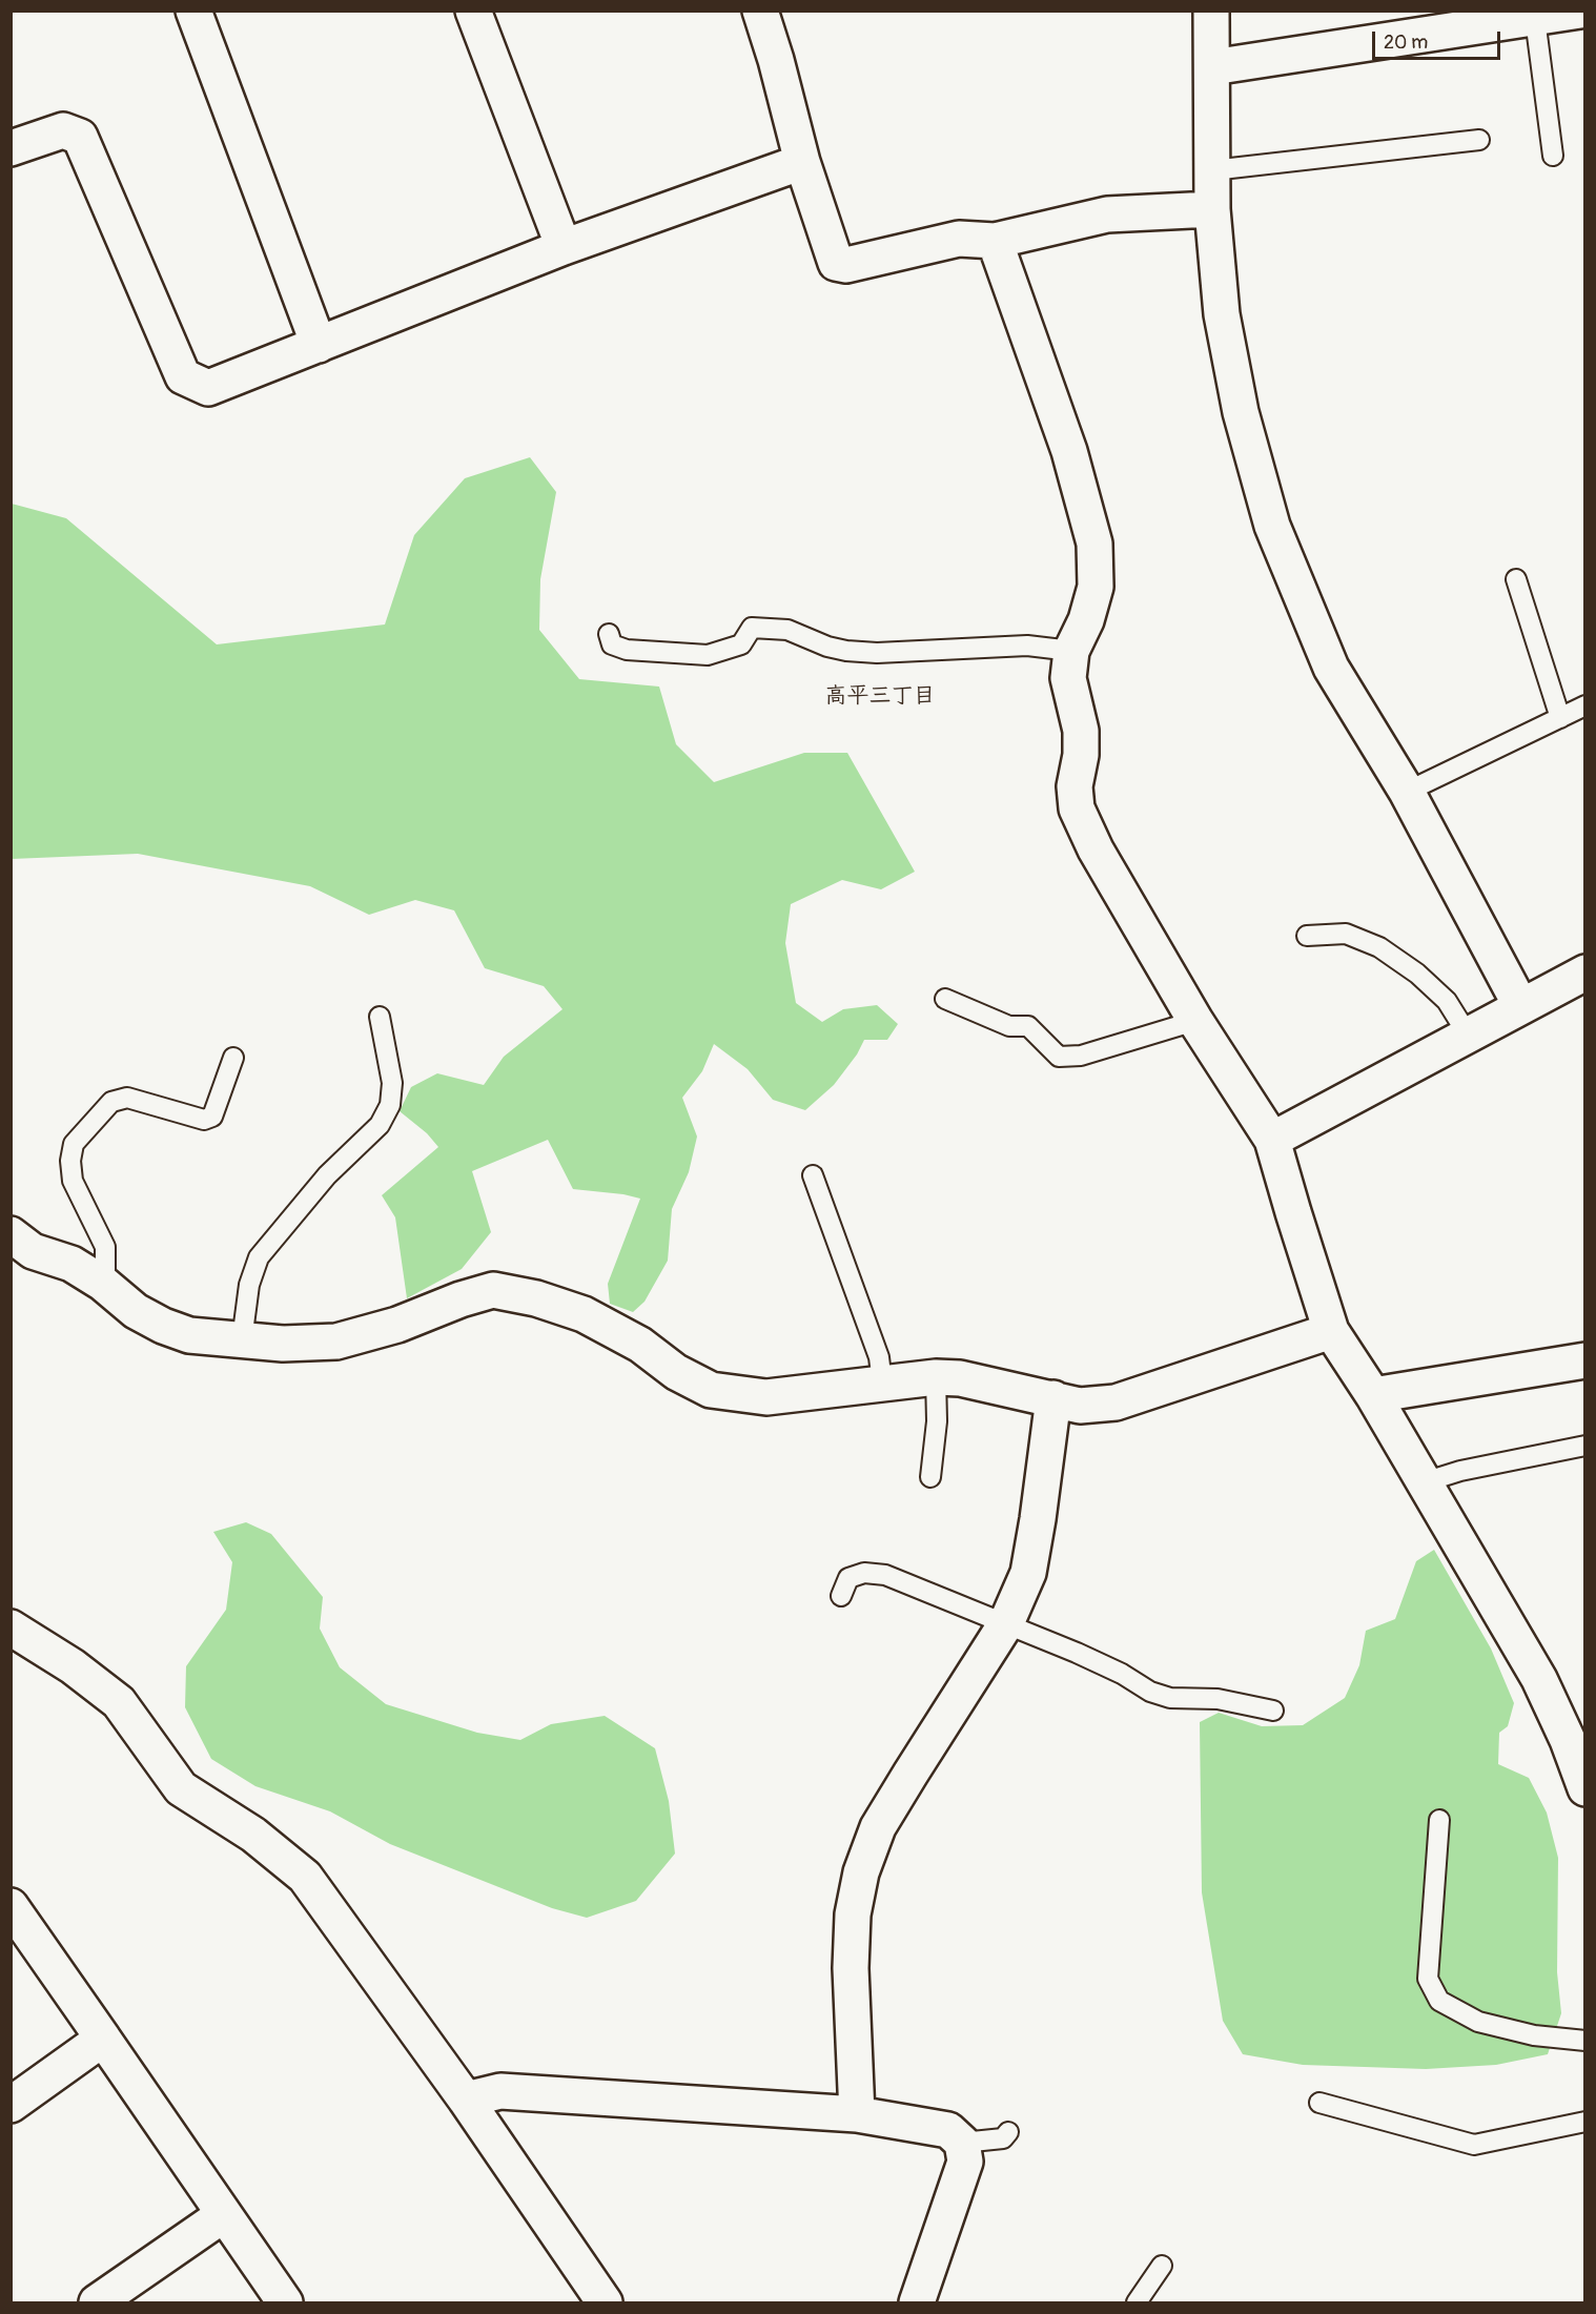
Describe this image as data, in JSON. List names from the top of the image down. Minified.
{"districts":["高平三丁目"],"scale_bar":"20 m"}
